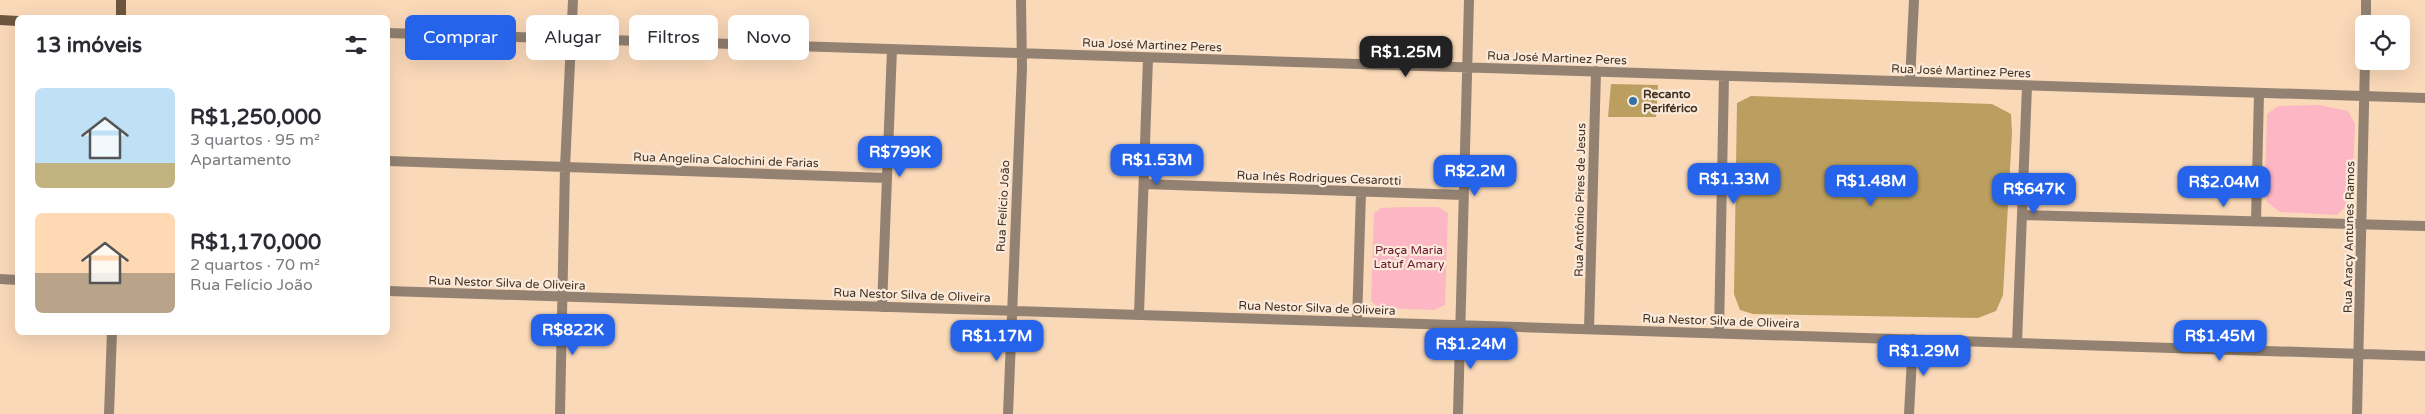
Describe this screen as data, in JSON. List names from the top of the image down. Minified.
{"streets":{"street":["Rua José Martinez Peres","Rua Angelina Calochini de Farias","Rua Inês Rodrigues Cesarotti","Rua Antônio Pires de Jesus","Rua Felício João","Rua Aracy Antunes Ramos","Rua Nestor Silva de Oliveira"]},"crossings":[["Rua José Martinez Peres","Rua Antônio Pires de Jesus"],["Rua José Martinez Peres","Rua Felício João"],["Rua José Martinez Peres","Rua Aracy Antunes Ramos"],["Rua Antônio Pires de Jesus","Rua Nestor Silva de Oliveira"],["Rua Felício João","Rua Nestor Silva de Oliveira"],["Rua Aracy Antunes Ramos","Rua Nestor Silva de Oliveira"]],"parks":["Praça Maria Latuf Amary"],"places":["Recanto Periférico"],"page":{"chip":["Comprar","Alugar","Filtros","Novo"],"heading":"13 imóveis","price":["R$1.25M","R$799K","R$1.53M","R$2.2M","R$1.33M","R$1.48M","R$2.04M","R$647K","R$822K","R$1.17M","R$1.45M","R$1.24M","R$1.29M"],"list":[{"name":"R$1,250,000","note":"3 quartos · 95 m² · Apartamento"},{"name":"R$1,170,000","note":"2 quartos · 70 m² · Rua Felício João"}]}}
